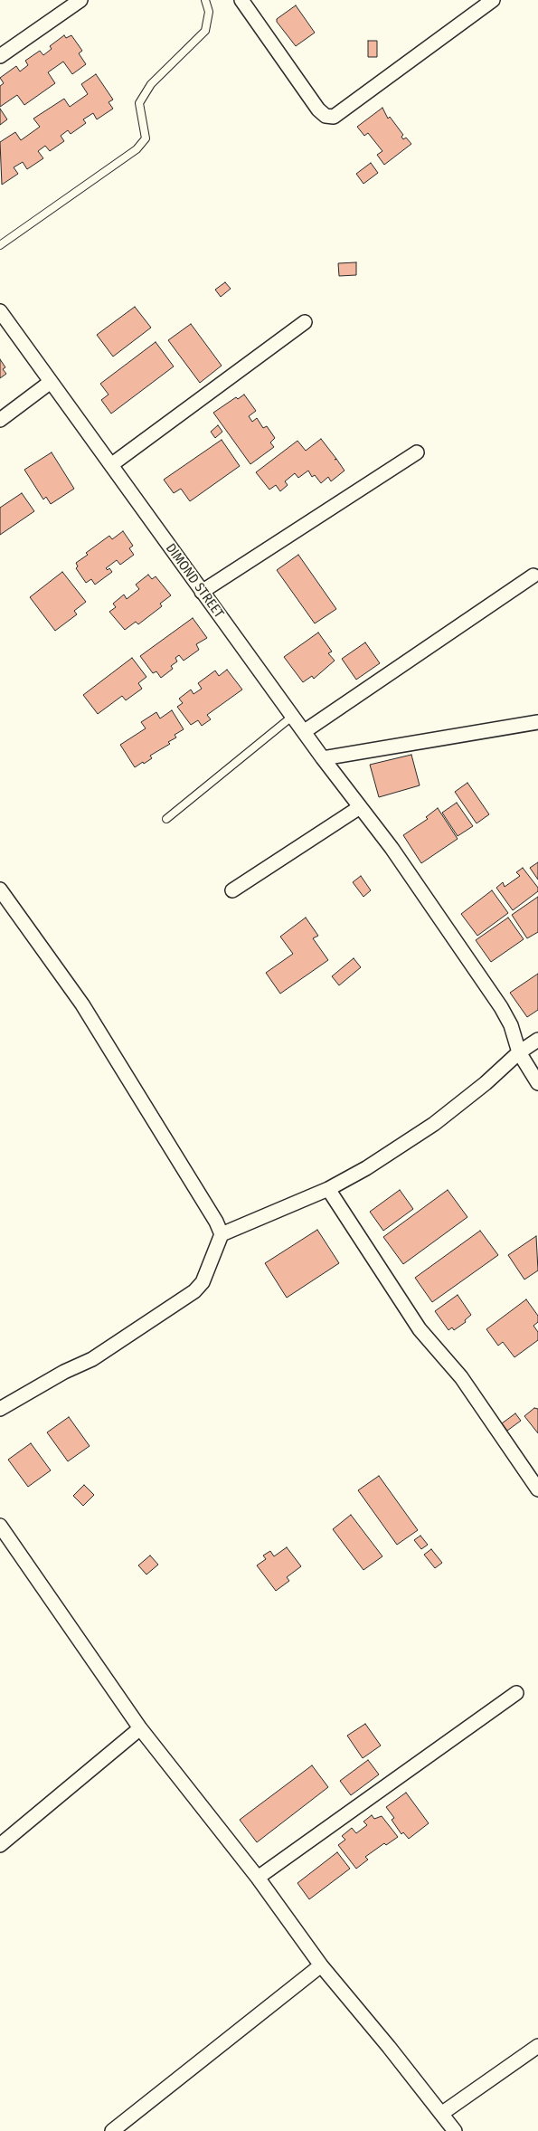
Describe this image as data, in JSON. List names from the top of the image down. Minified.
{"streets":{"street":["DIMOND STREET"]}}
